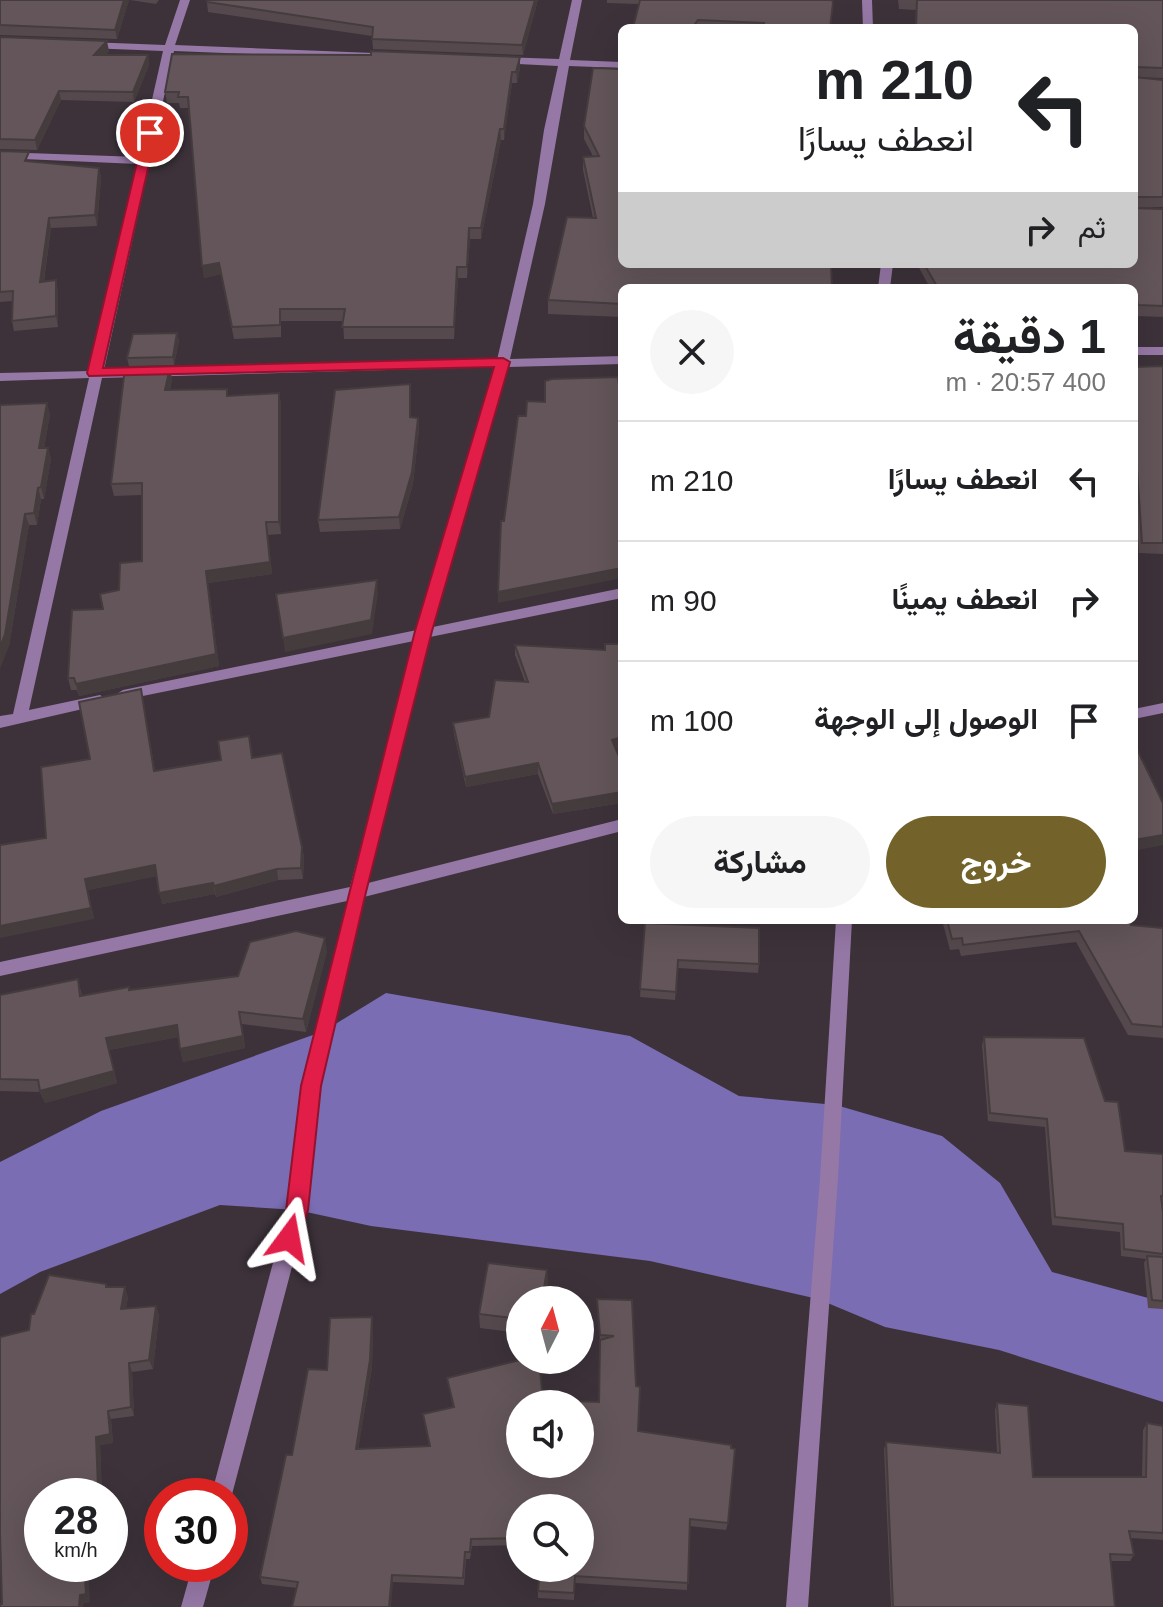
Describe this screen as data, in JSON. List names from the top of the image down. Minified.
{"north":"top","page":{"turn":["210 m","انعطف يسارًا"],"then":"ثم","heading":["1 دقيقة","400 m · 20:57"],"list":[{"name":"انعطف يسارًا","value":"210 m"},{"name":"انعطف يمينًا","value":"90 m"},{"name":"الوصول إلى الوجهة","value":"100 m"}],"buttons":["خروج","مشاركة"],"speed":"28 km/h","limit":"30"}}
